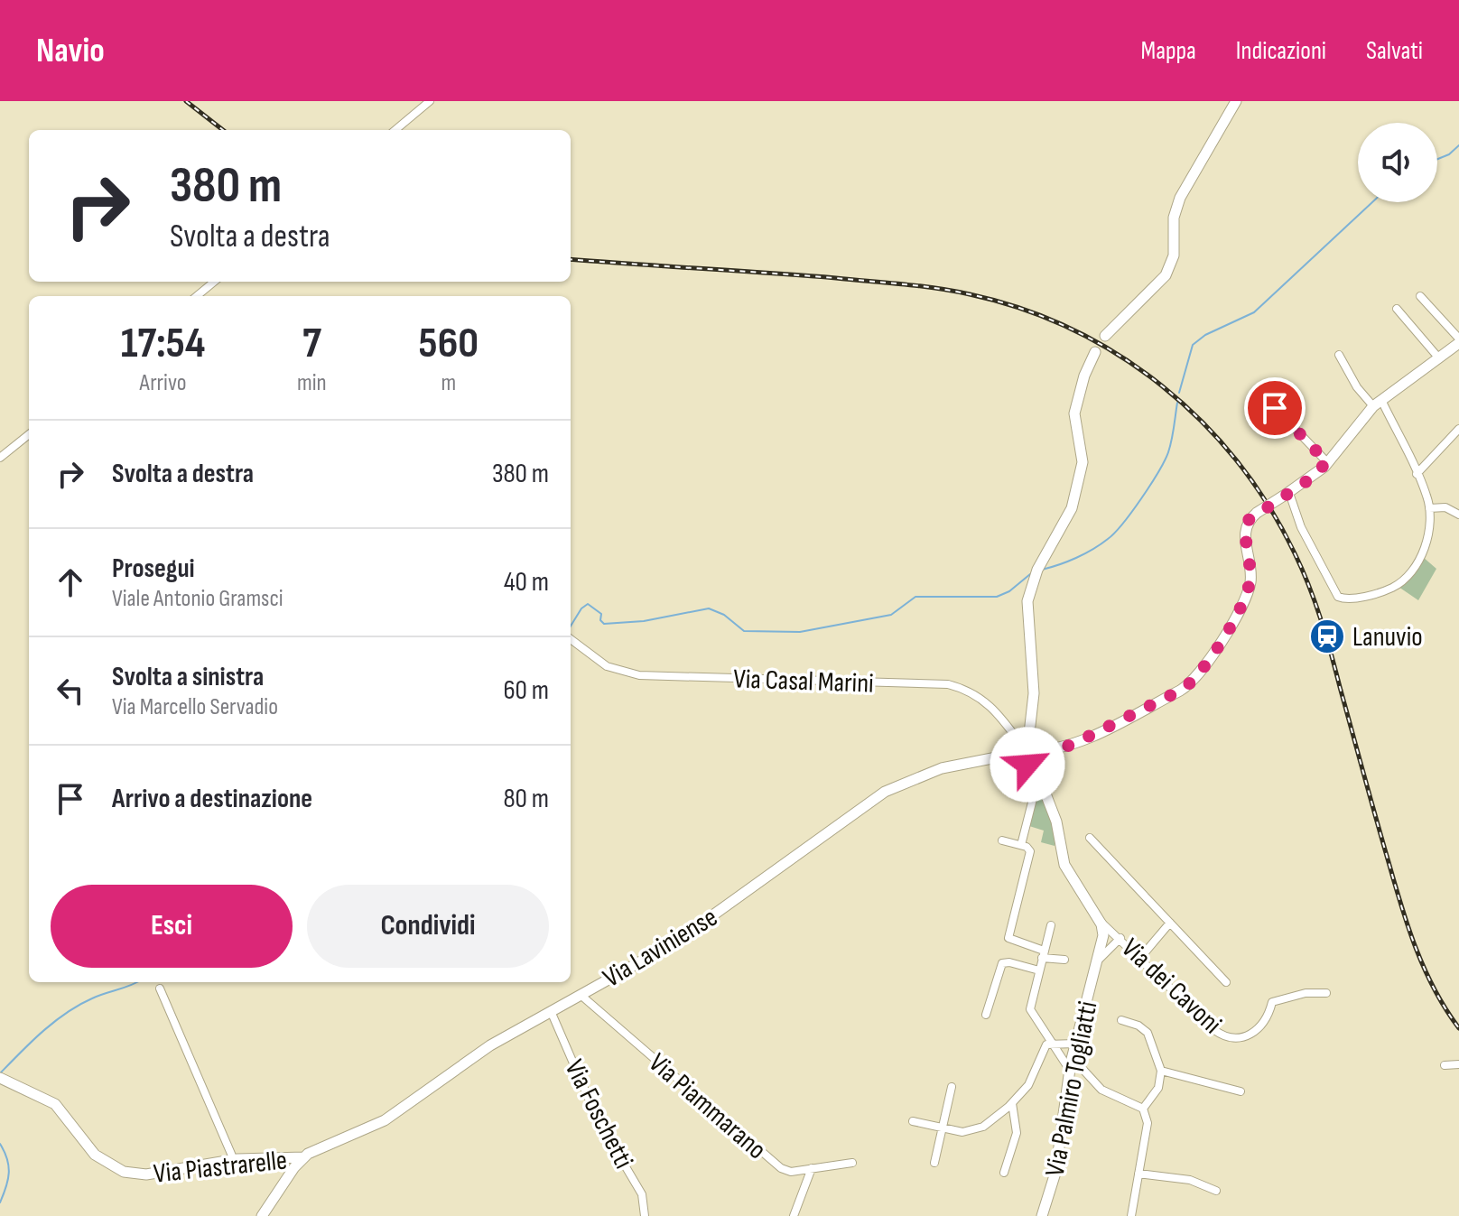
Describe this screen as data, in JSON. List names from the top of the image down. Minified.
{"streets":{"street":["Via Casal Marini","Via Laviniense","Via dei Cavoni","Via Palmiro Togliatti","Via Piammarano","Via Foschetti","Via Piastrarelle"]},"crossings":[["Via Casal Marini","Via Laviniense"],["Via Laviniense","Via Piammarano"],["Via Laviniense","Via Foschetti"],["Via Laviniense","Via Piastrarelle"],["Via dei Cavoni","Via Palmiro Togliatti"]],"places":{"station":["Lanuvio"]},"page":{"header":"Navio","nav":["Mappa","Indicazioni","Salvati"],"turn":["380 m","Svolta a destra"],"eta":["17:54","Arrivo","7","min","560","m"],"list":[{"name":"Svolta a destra","value":"380 m"},{"name":"Prosegui","note":"Viale Antonio Gramsci","value":"40 m"},{"name":"Svolta a sinistra","note":"Via Marcello Servadio","value":"60 m"},{"name":"Arrivo a destinazione","value":"80 m"}],"buttons":["Esci","Condividi"]}}
